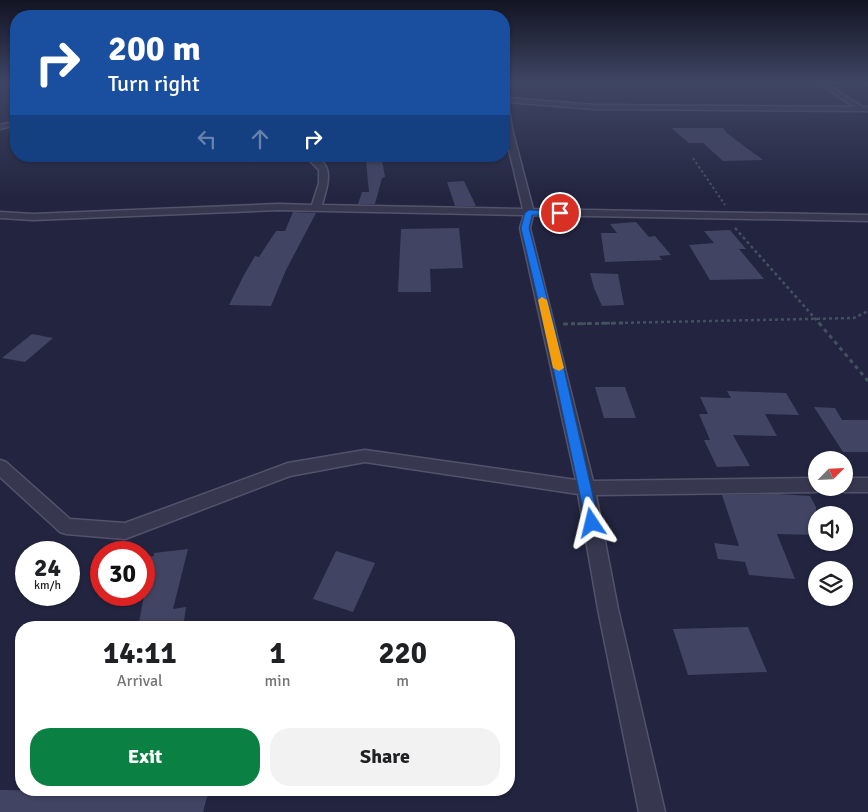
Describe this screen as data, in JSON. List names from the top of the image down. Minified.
{"north":"top right","page":{"turn":["200 m","Turn right"],"speed":"24 km/h","limit":"30","eta":["14:11","Arrival","1","min","220","m"],"buttons":["Exit","Share"]}}
